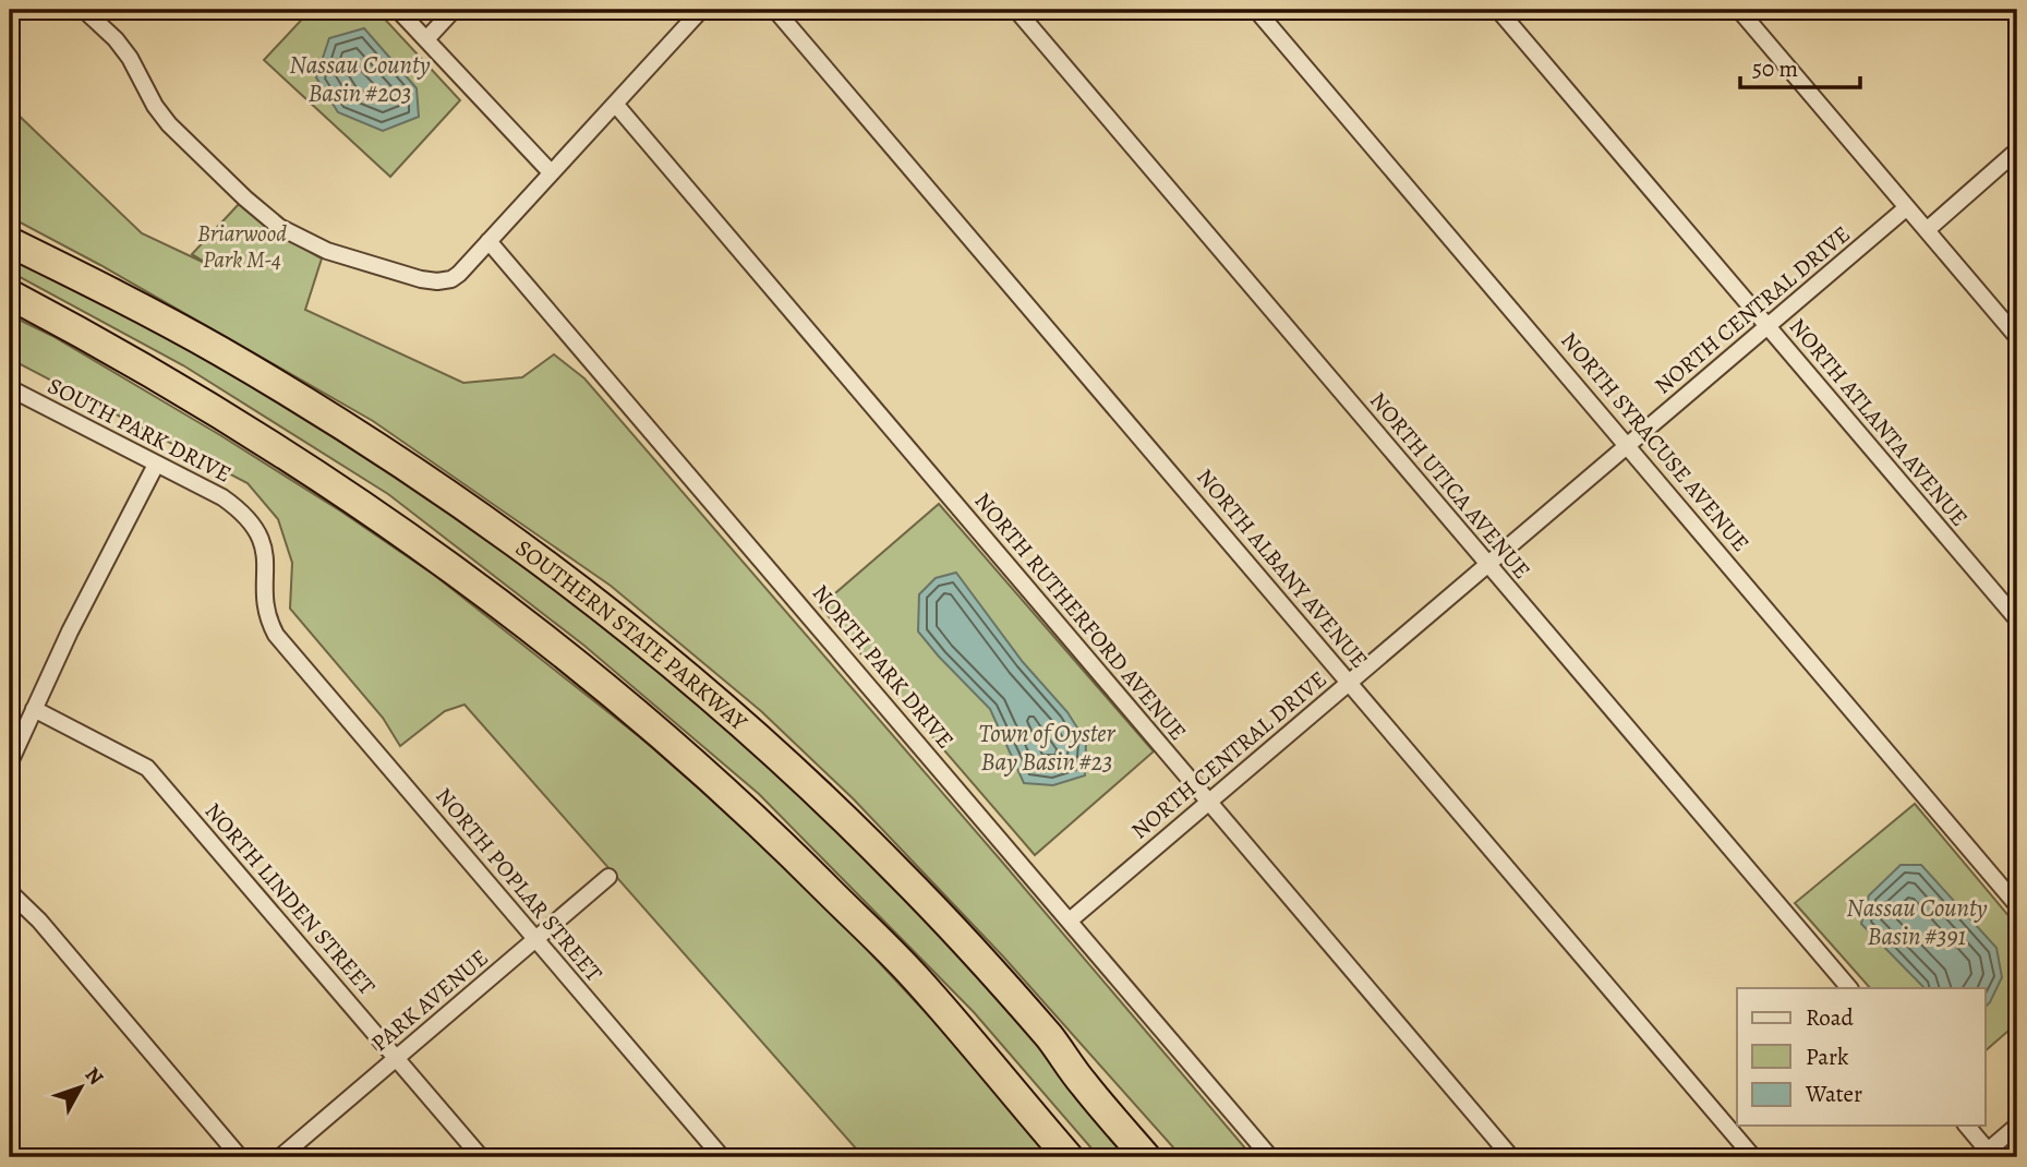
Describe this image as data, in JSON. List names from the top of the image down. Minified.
{"streets":{"highway":["SOUTHERN STATE PARKWAY"],"street":["NORTH CENTRAL DRIVE","NORTH ATLANTA AVENUE","SOUTH PARK DRIVE","NORTH SYRACUSE AVENUE","NORTH UTICA AVENUE","NORTH ALBANY AVENUE","NORTH RUTHERFORD AVENUE","NORTH PARK DRIVE","NORTH POPLAR STREET","NORTH LINDEN STREET","PARK AVENUE"]},"crossings":[["NORTH CENTRAL DRIVE","NORTH ATLANTA AVENUE"],["NORTH CENTRAL DRIVE","NORTH SYRACUSE AVENUE"],["NORTH CENTRAL DRIVE","NORTH UTICA AVENUE"],["NORTH CENTRAL DRIVE","NORTH ALBANY AVENUE"],["NORTH CENTRAL DRIVE","NORTH RUTHERFORD AVENUE"],["NORTH CENTRAL DRIVE","NORTH PARK DRIVE"],["SOUTH PARK DRIVE","NORTH POPLAR STREET"],["NORTH POPLAR STREET","PARK AVENUE"],["NORTH LINDEN STREET","PARK AVENUE"]],"water":["Nassau County Basin #203","Town of Oyster Bay Basin #23","Nassau County Basin #391"],"parks":["Briarwood Park M-4"],"legend":["Road","Park","Water"],"scale_bar":"50 m","north":"top right"}
